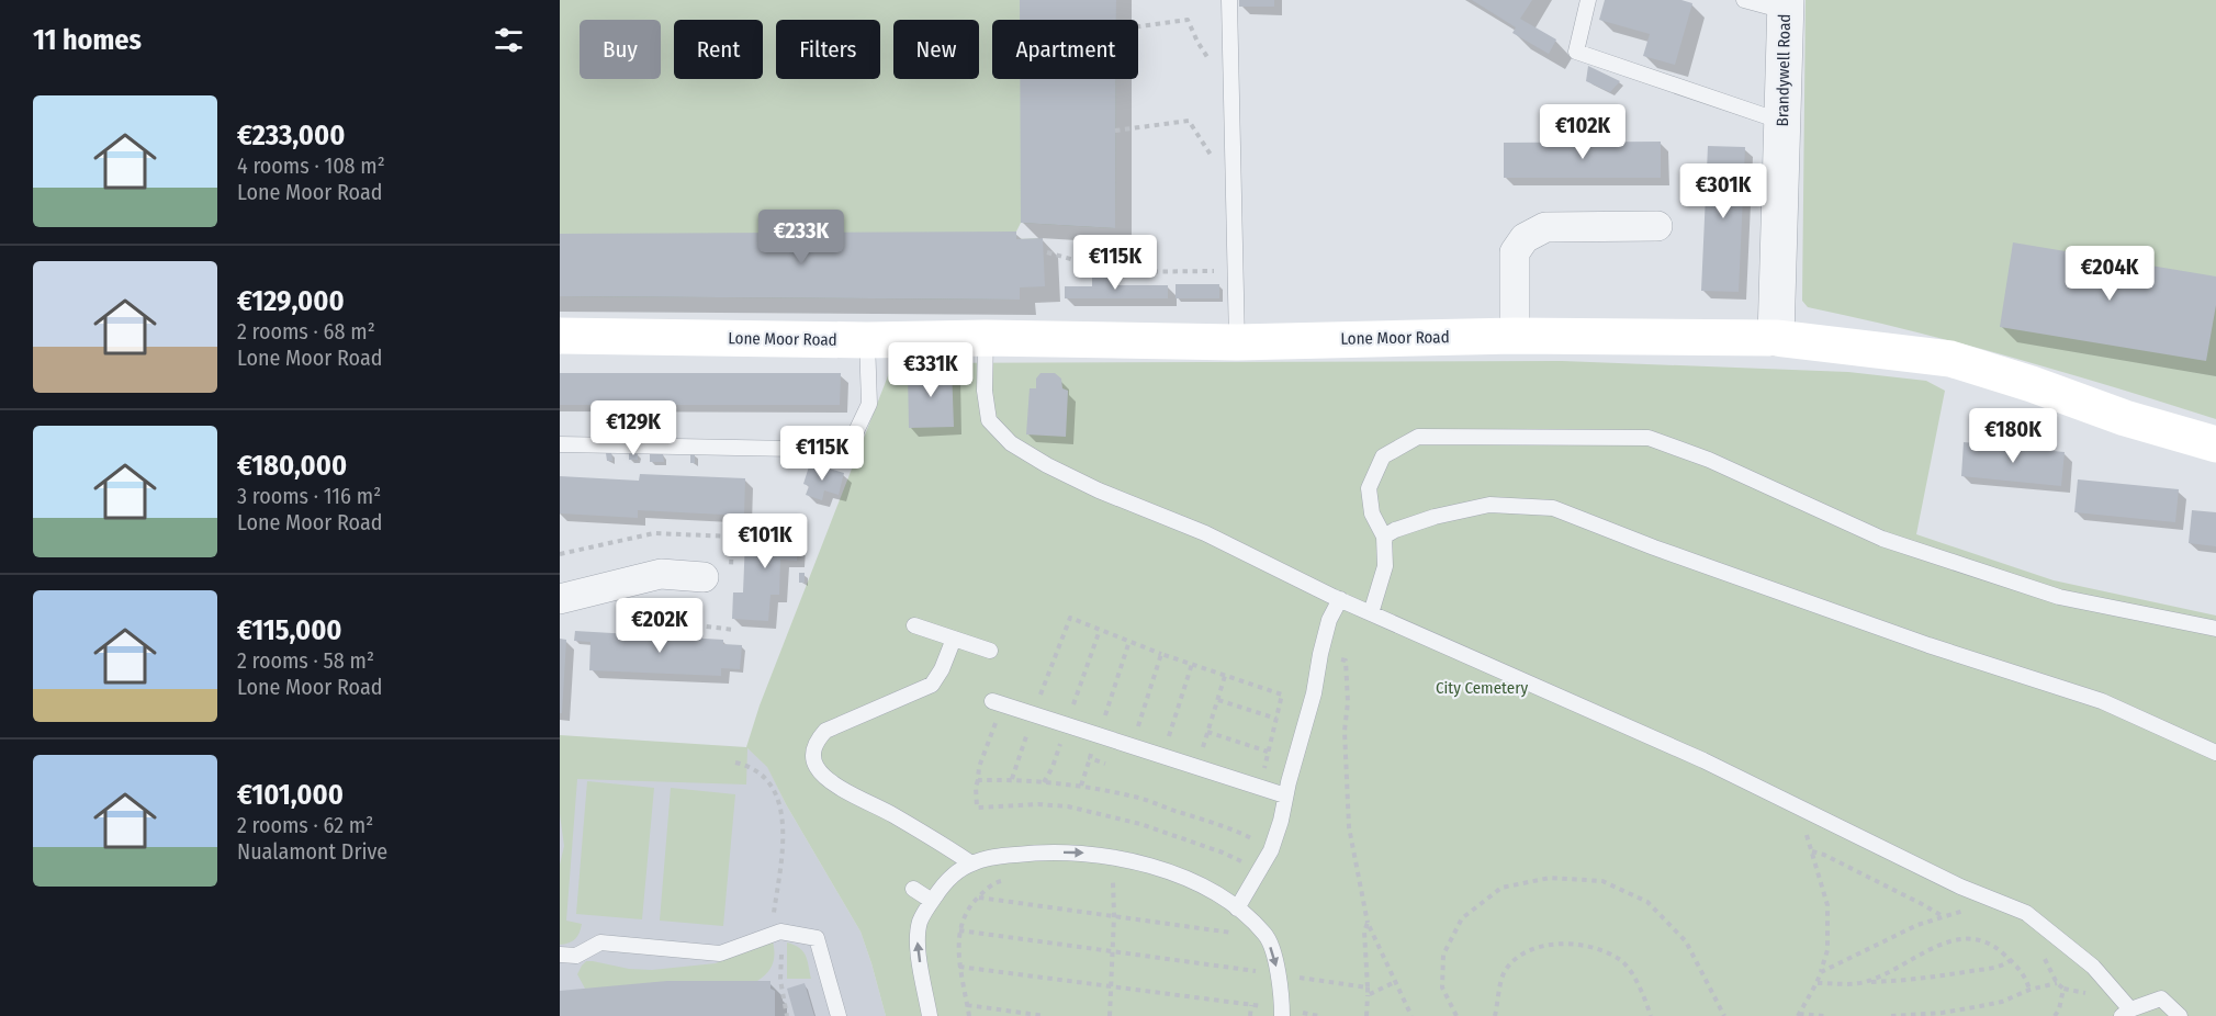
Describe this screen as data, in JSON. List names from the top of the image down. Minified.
{"streets":{"main road":["Lone Moor Road"],"street":["Brandywell Road"]},"crossings":[["Brandywell Road","Lone Moor Road"]],"parks":["City Cemetery"],"page":{"heading":"11 homes","chip":["Buy","Rent","Filters","New","Apartment"],"list":[{"name":"€233,000","note":"4 rooms · 108 m² · Lone Moor Road"},{"name":"€129,000","note":"2 rooms · 68 m² · Lone Moor Road"},{"name":"€180,000","note":"3 rooms · 116 m² · Lone Moor Road"},{"name":"€115,000","note":"2 rooms · 58 m² · Lone Moor Road"},{"name":"€101,000","note":"2 rooms · 62 m² · Nualamont Drive"}],"price":["€102K","€301K","€233K","€115K","€204K","€331K","€129K","€180K","€115K","€101K","€202K"]}}
